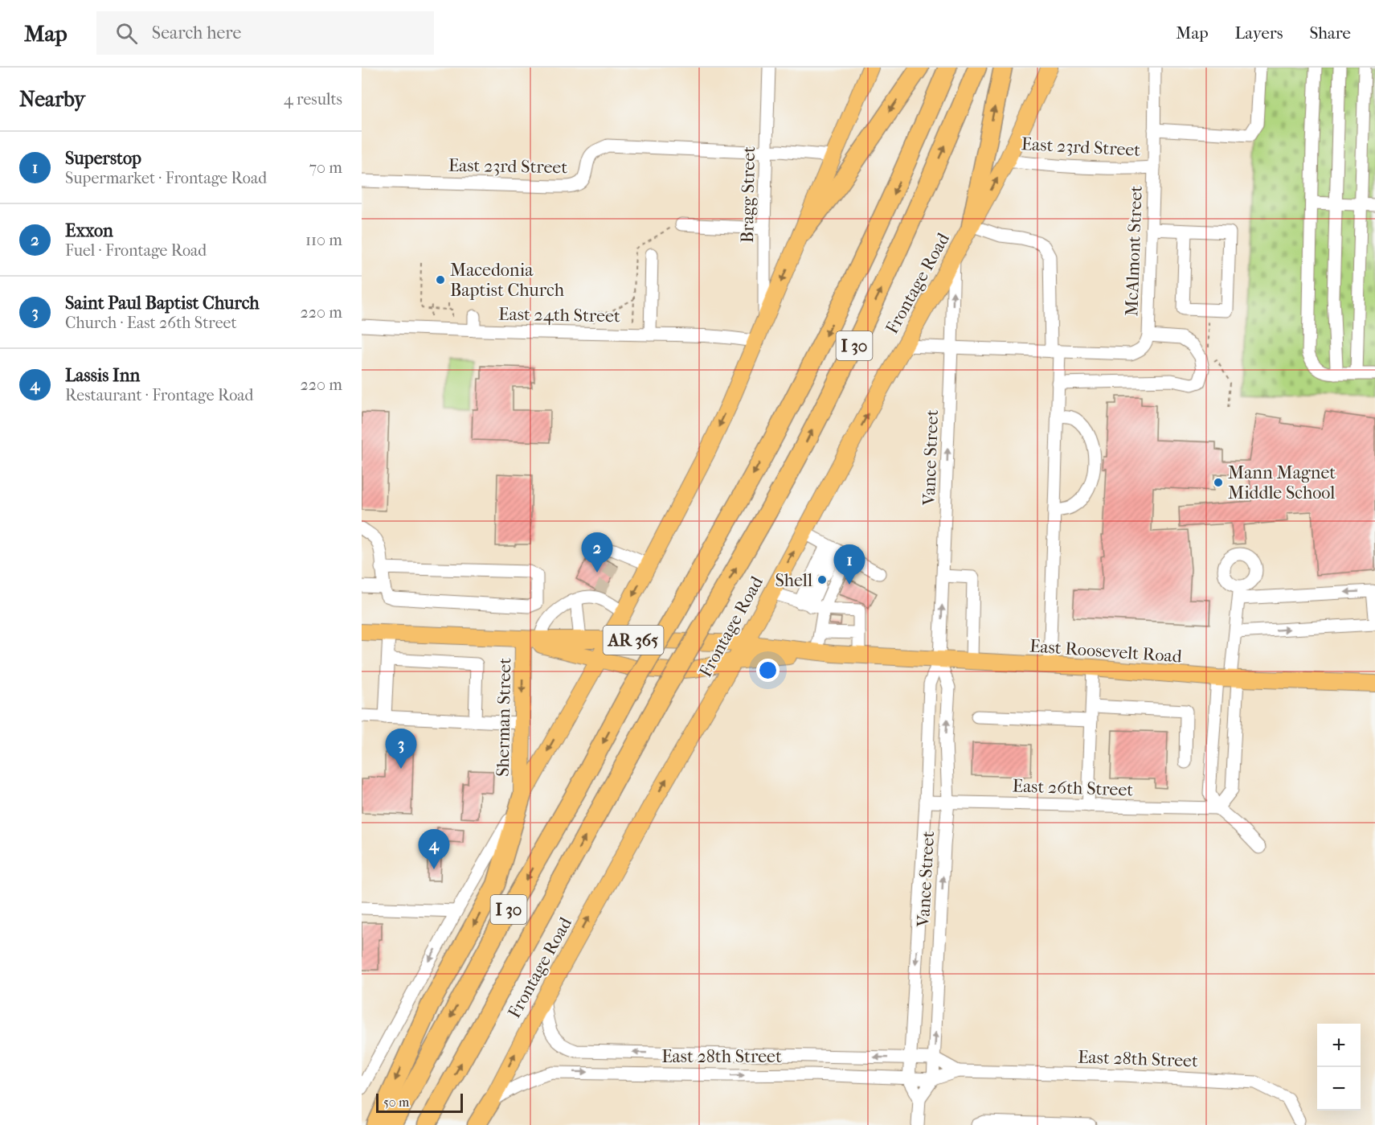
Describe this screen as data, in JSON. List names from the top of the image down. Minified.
{"streets":{"highway":["I 30"],"main road":["Frontage Road","AR 365","East Roosevelt Road","Sherman Street"],"street":["East 23rd Street","Bragg Street","McAlmont Street","East 24th Street","Vance Street","East 26th Street","East 28th Street"]},"crossings":[["East 23rd Street","Bragg Street"],["East 23rd Street","McAlmont Street"],["East 23rd Street","Frontage Road"],["Frontage Road","Vance Street"],["Frontage Road","East Roosevelt Road"],["Frontage Road","East 28th Street"],["Vance Street","East Roosevelt Road"],["Vance Street","East 26th Street"],["Vance Street","East 28th Street"],["East Roosevelt Road","Sherman Street"]],"places":["Macedonia Baptist Church","Mann Magnet Middle School","Shell"],"scale_bar":"50 m","page":{"header":"Map","search":"Search here","nav":["Map","Layers","Share"],"heading":["Nearby","4 results"],"list":[{"mark":"1","name":"Superstop","note":"Supermarket · Frontage Road","value":"70 m"},{"mark":"2","name":"Exxon","note":"Fuel · Frontage Road","value":"110 m"},{"mark":"3","name":"Saint Paul Baptist Church","note":"Church · East 26th Street","value":"220 m"},{"mark":"4","name":"Lassis Inn","note":"Restaurant · Frontage Road","value":"220 m"}],"pins":["2","1","3","4"],"map_buttons":["+","−"],"scale":"50 m"}}
